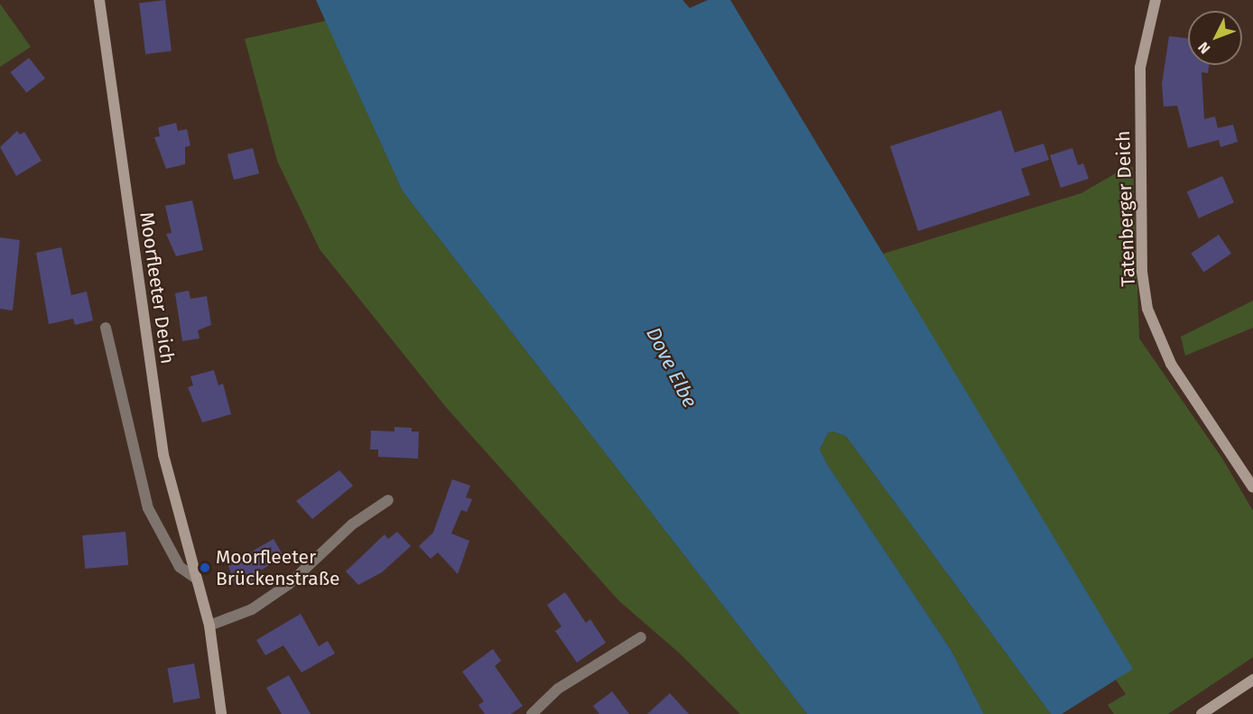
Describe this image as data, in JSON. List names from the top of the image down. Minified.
{"streets":{"street":["Tatenberger Deich","Moorfleeter Deich"]},"water":["Dove Elbe"],"places":["Moorfleeter Brückenstraße"],"north":"bottom left"}
